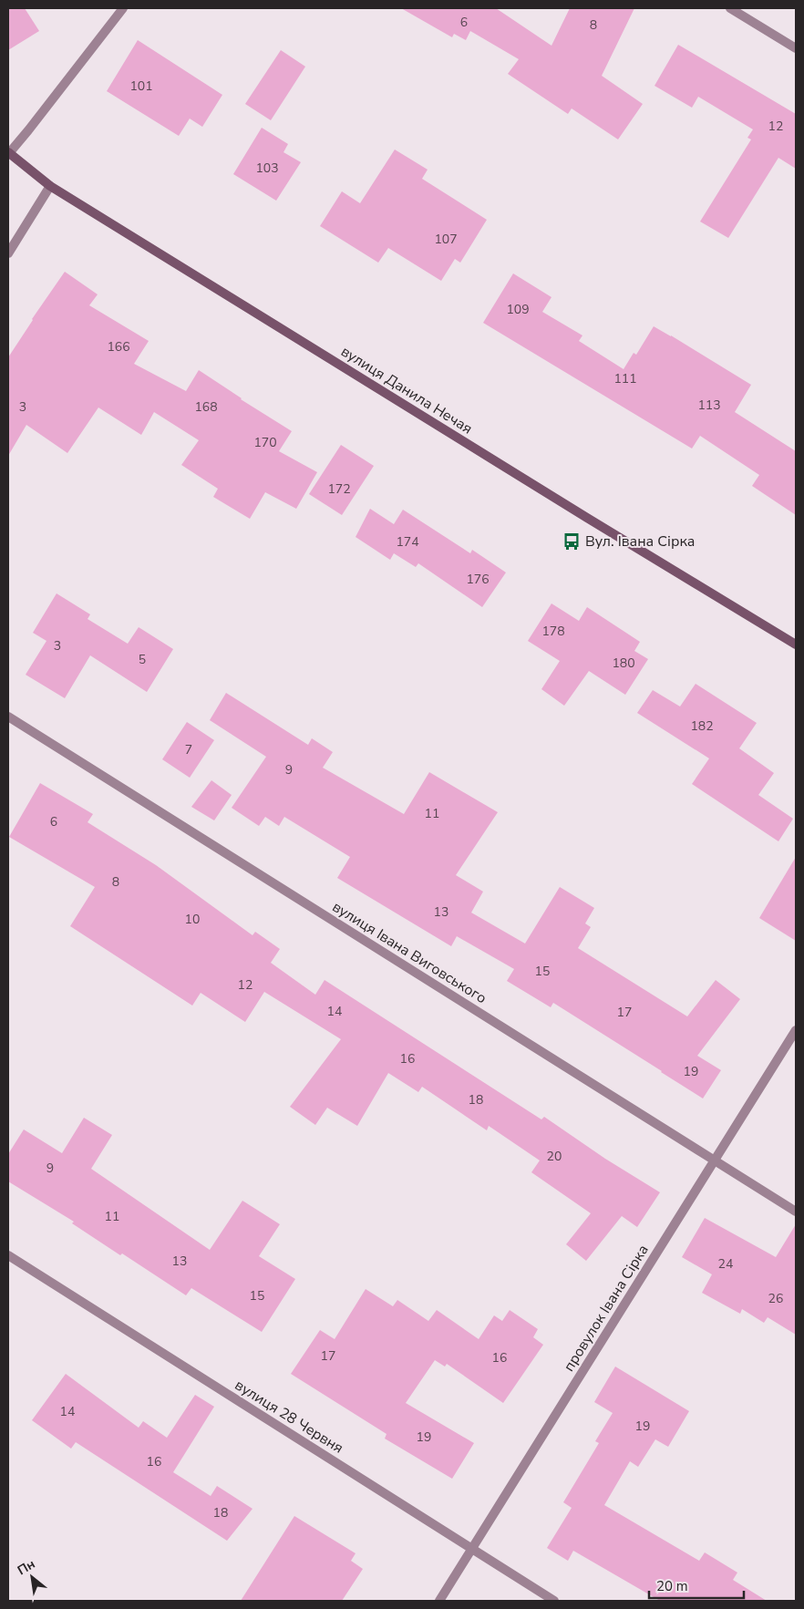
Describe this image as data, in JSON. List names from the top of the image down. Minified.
{"streets":{"main road":["вулиця Данила Нечая"],"street":["вулиця Івана Виговського","провулок Івана Сірка","вулиця 28 Червня"]},"crossings":[["вулиця Івана Виговського","провулок Івана Сірка"],["провулок Івана Сірка","вулиця 28 Червня"]],"places":{"bus stop":["Вул. Івана Сірка"]},"house_numbers":["6","8","101","12","103","107","109","166","111","113","3","168","170","172","174","176","178","3","5","180","182","7","9","11","6","8","13","10","15","12","14","17","16","19","18","20","9","11","13","24","15","26","17","16","14","19","19","16","18"],"scale_bar":"20 m","north":"top left"}
